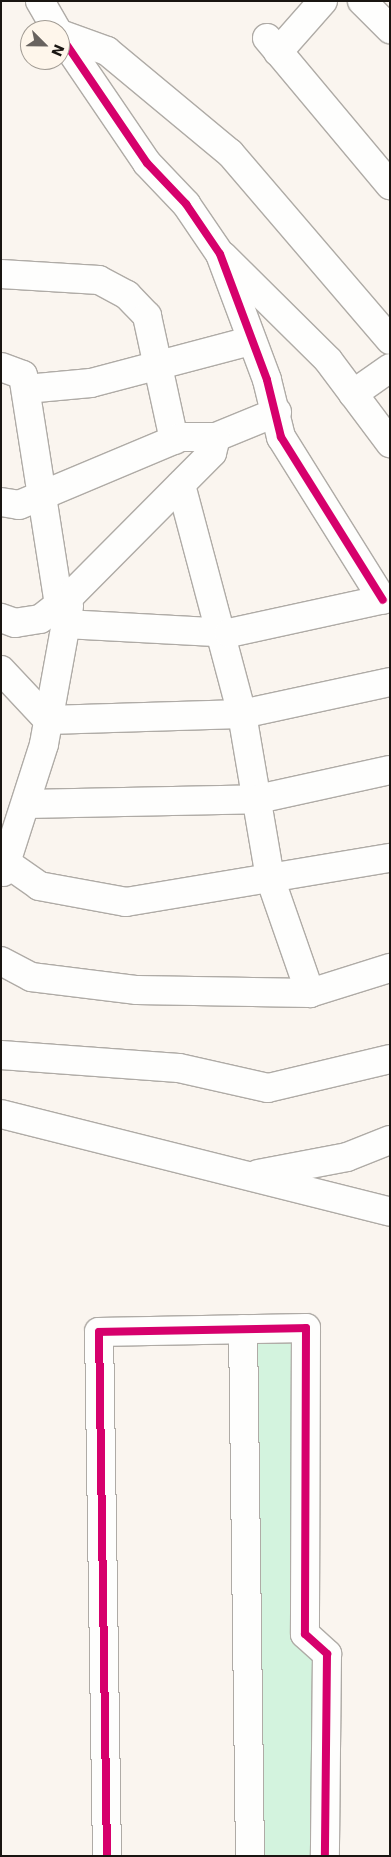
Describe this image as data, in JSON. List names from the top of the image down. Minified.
{"north":"bottom right"}
